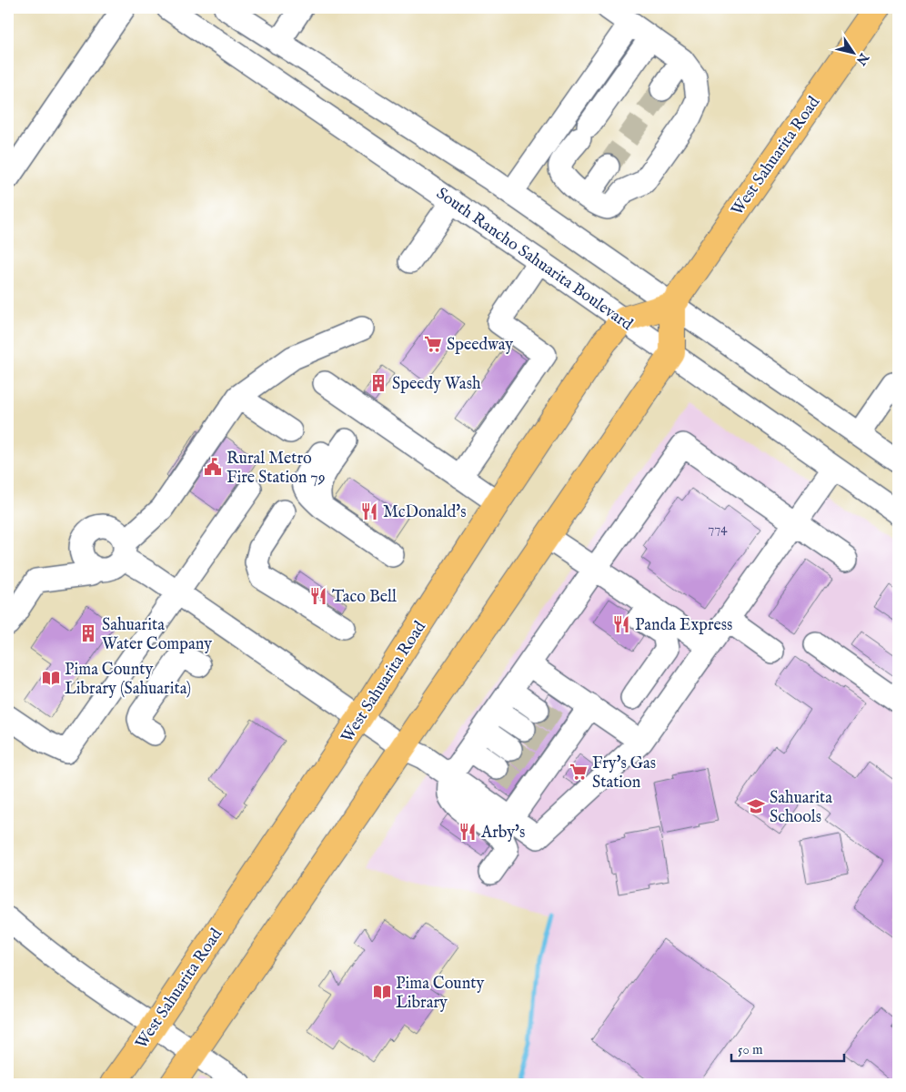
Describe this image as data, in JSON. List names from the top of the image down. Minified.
{"streets":{"main road":["West Sahuarita Road"],"street":["South Rancho Sahuarita Boulevard"]},"crossings":[["West Sahuarita Road","South Rancho Sahuarita Boulevard"]],"places":{"supermarket":["Speedway","Fry's Gas Station"],"building":["Speedy Wash","Sahuarita Water Company"],"public building":["Rural Metro Fire Station 79"],"restaurant":["McDonald's","Taco Bell","Panda Express","Arby's"],"library":["Pima County Library (Sahuarita)","Pima County Library"],"school or university":["Sahuarita Schools"]},"house_numbers":["774"],"scale_bar":"50 m","north":"bottom right"}
